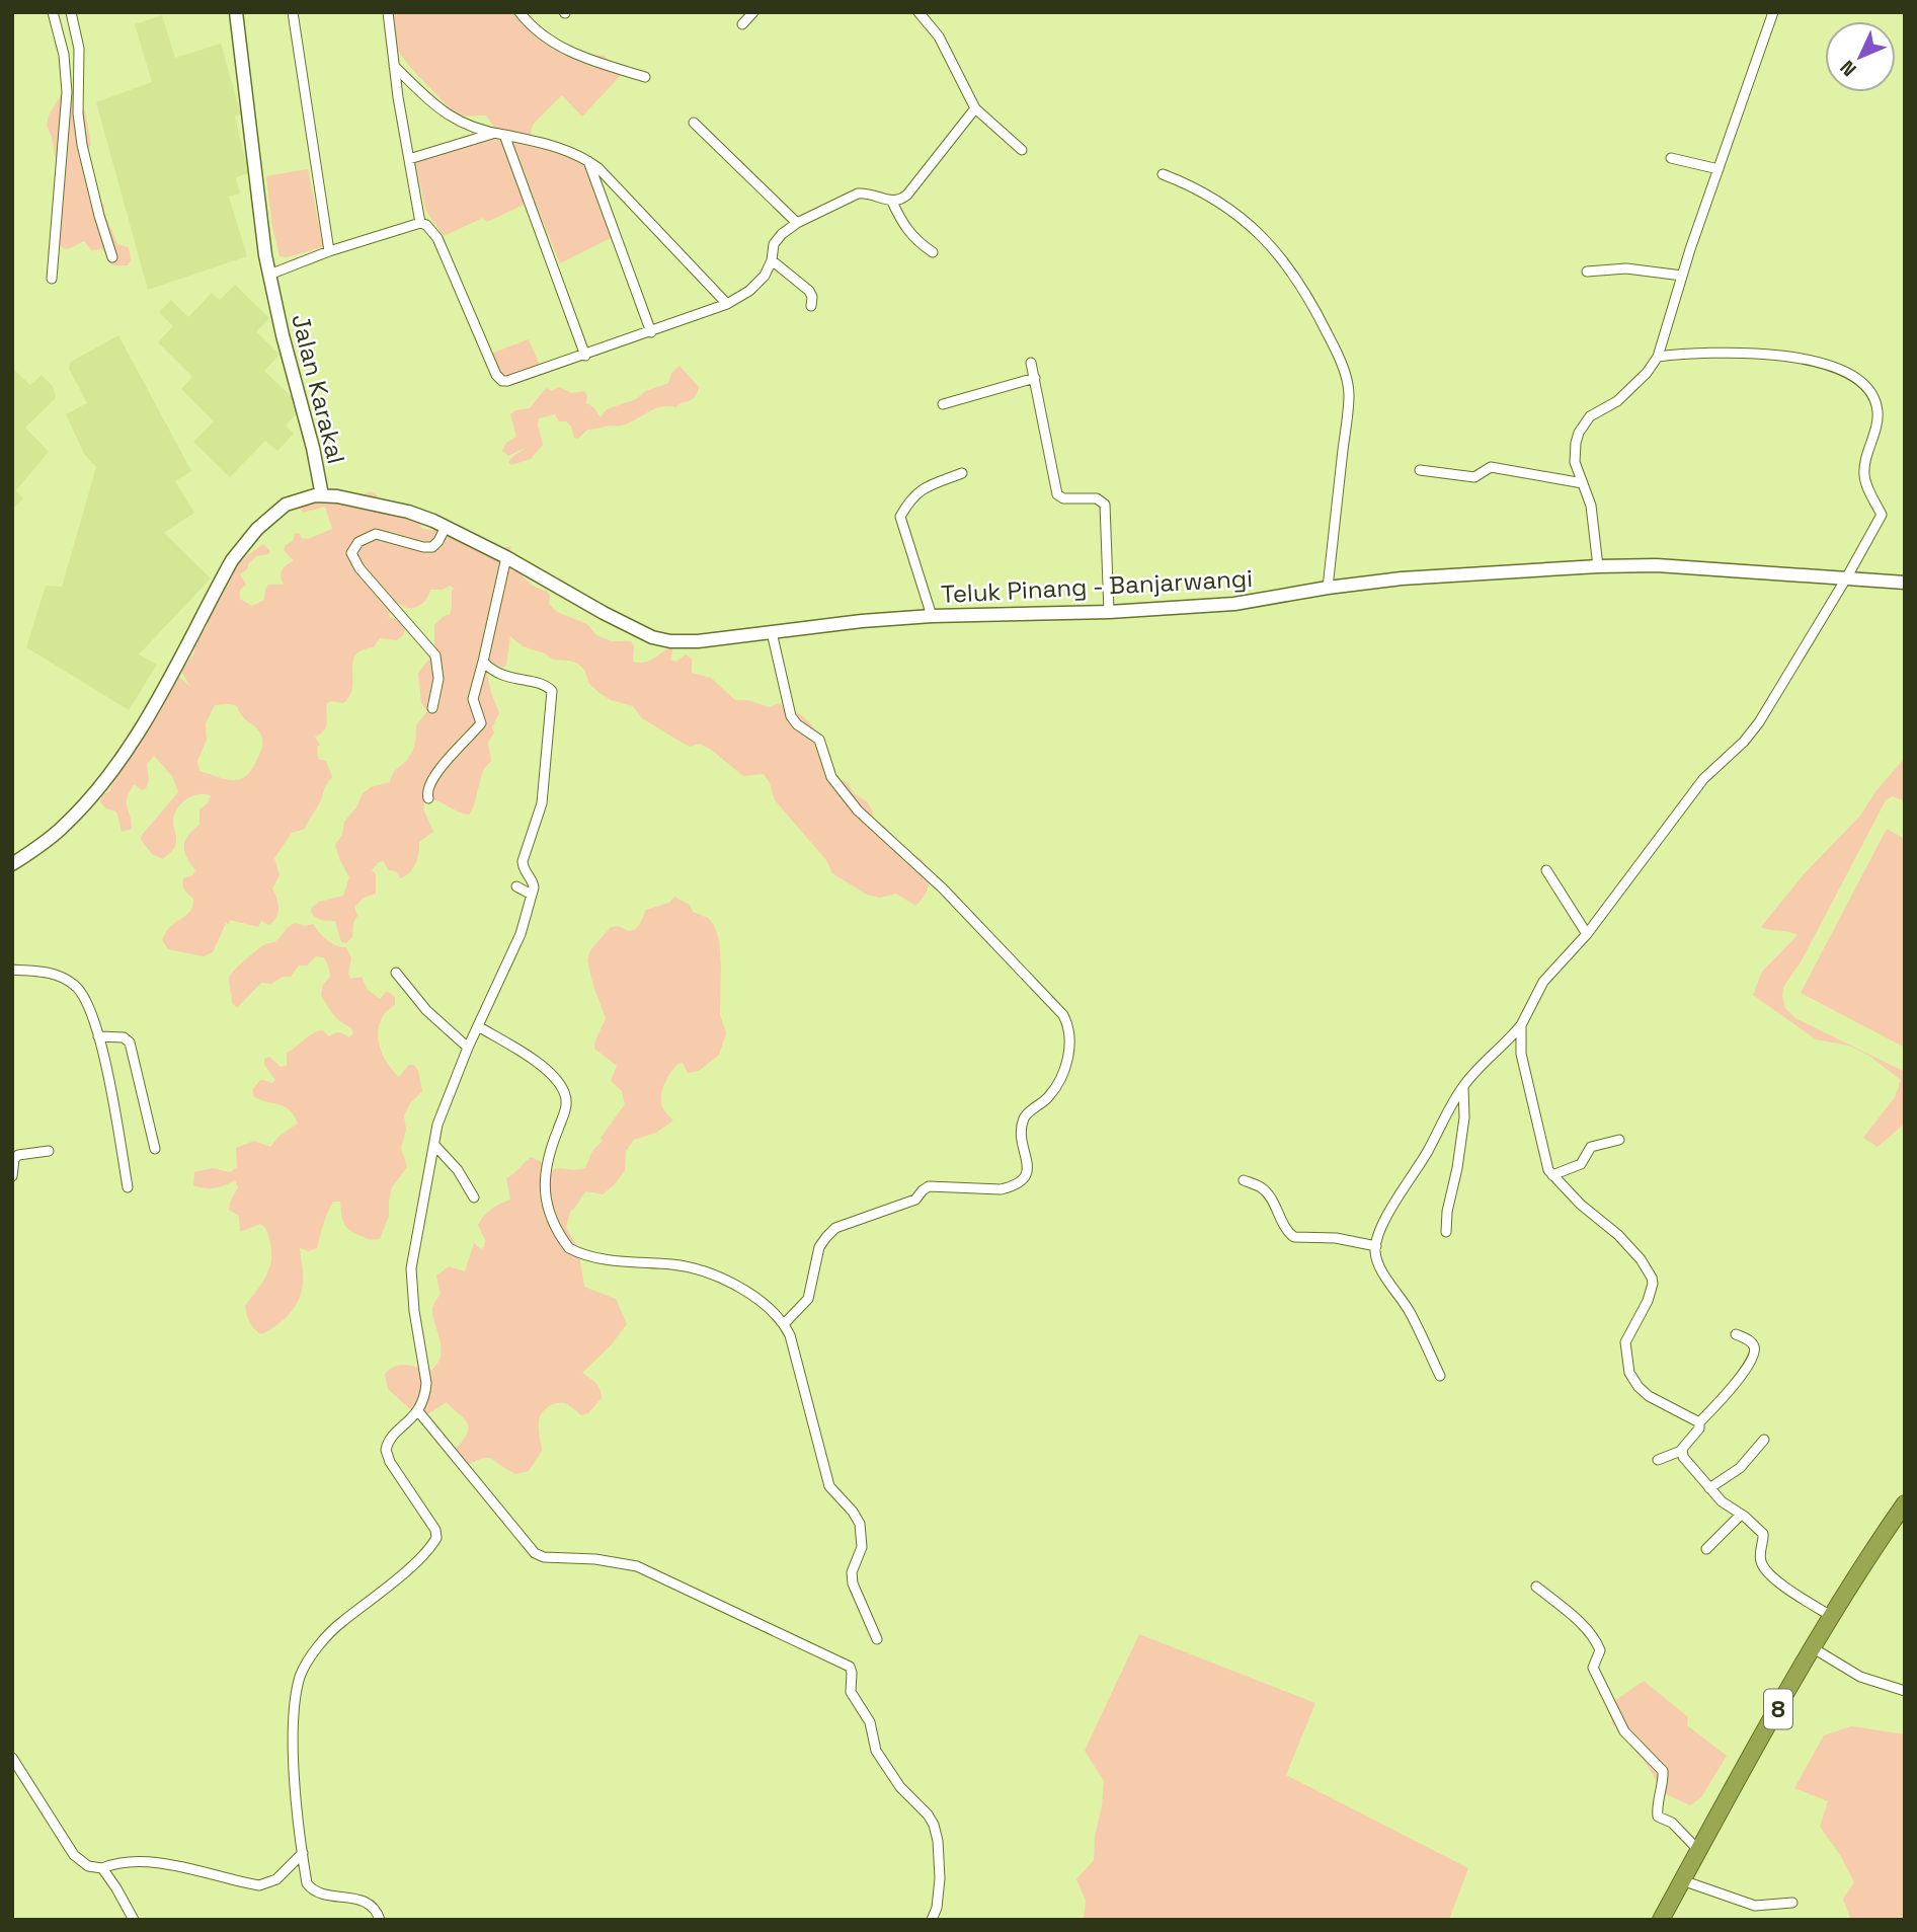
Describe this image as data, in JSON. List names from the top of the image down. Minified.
{"streets":{"highway":["8"],"main road":["Jalan Karakal","Teluk Pinang - Banjarwangi"]},"crossings":[["Jalan Karakal","Teluk Pinang - Banjarwangi"]],"north":"bottom left"}
